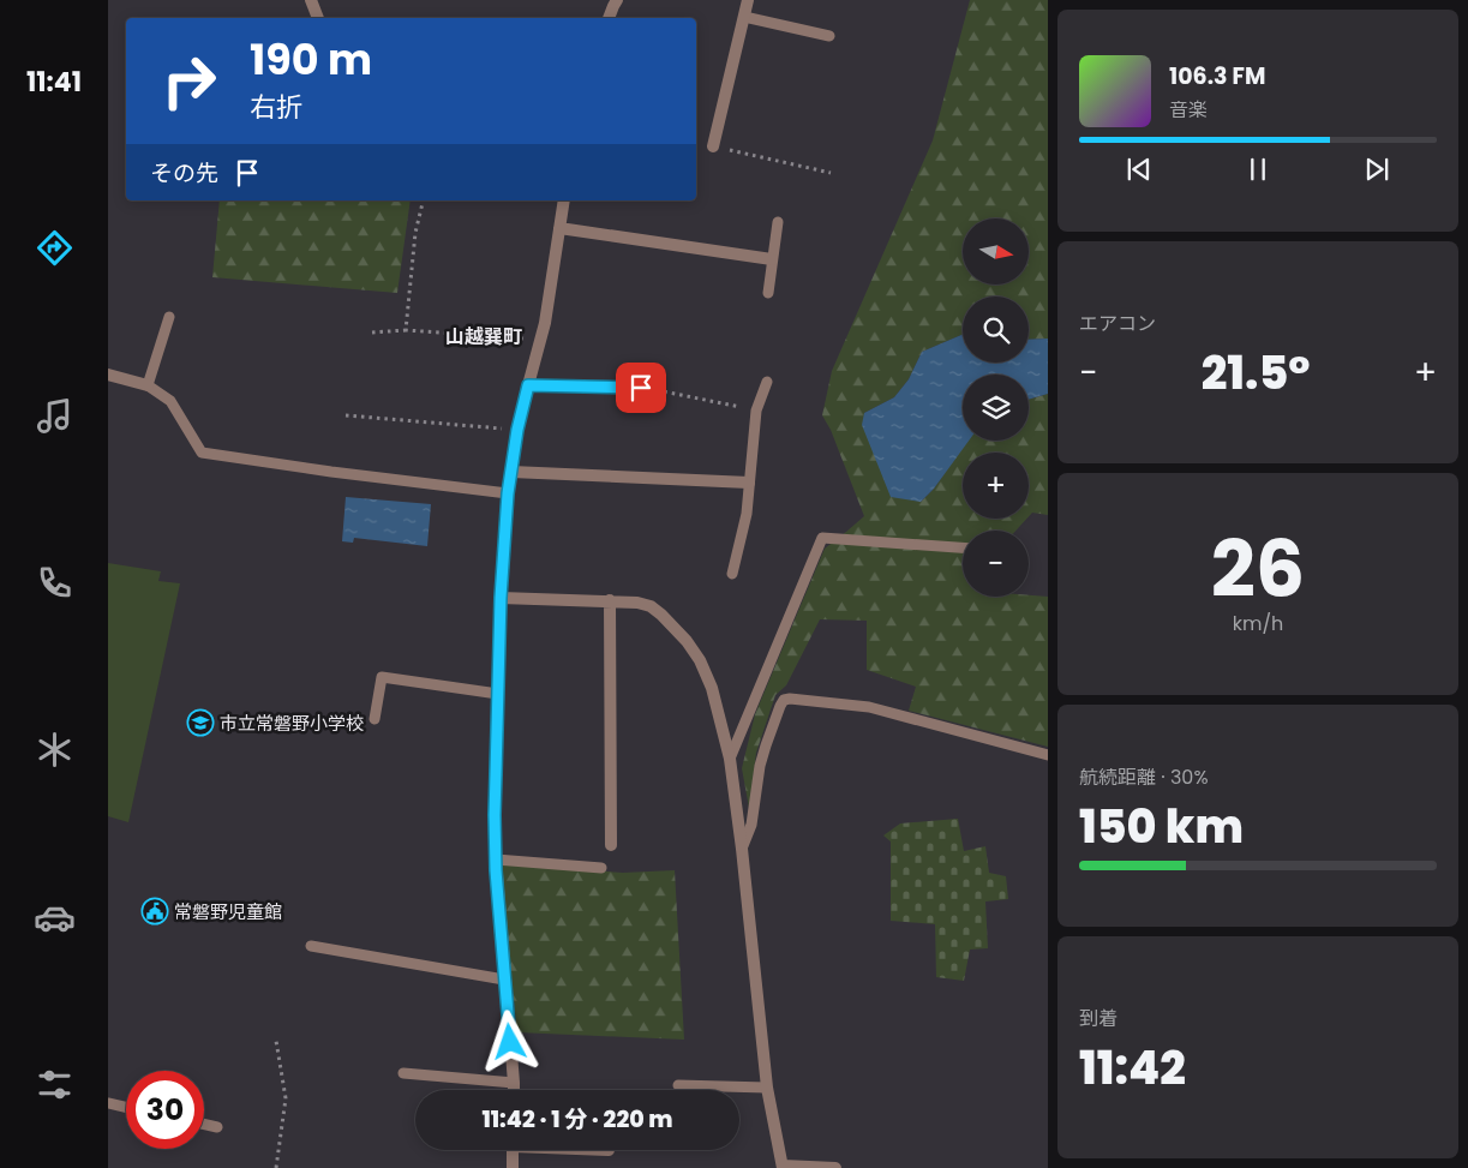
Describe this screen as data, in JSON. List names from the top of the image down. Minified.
{"districts":["山越巽町"],"places":{"school or university":["市立常磐野小学校"],"public building":["常磐野児童館"]},"north":"right","page":{"tabs":"11:41","turn":["190 m","右折"],"song":["106.3 FM","音楽"],"then":"その先","map_buttons":["+","−"],"tile":["エアコン",["26","km/h"],["航続距離 · 30%","150 km"],["到着","11:42"]],"heat":["−","21.5°","+"],"limit":"30","trip":"11:42 · 1 分 · 220 m"}}
